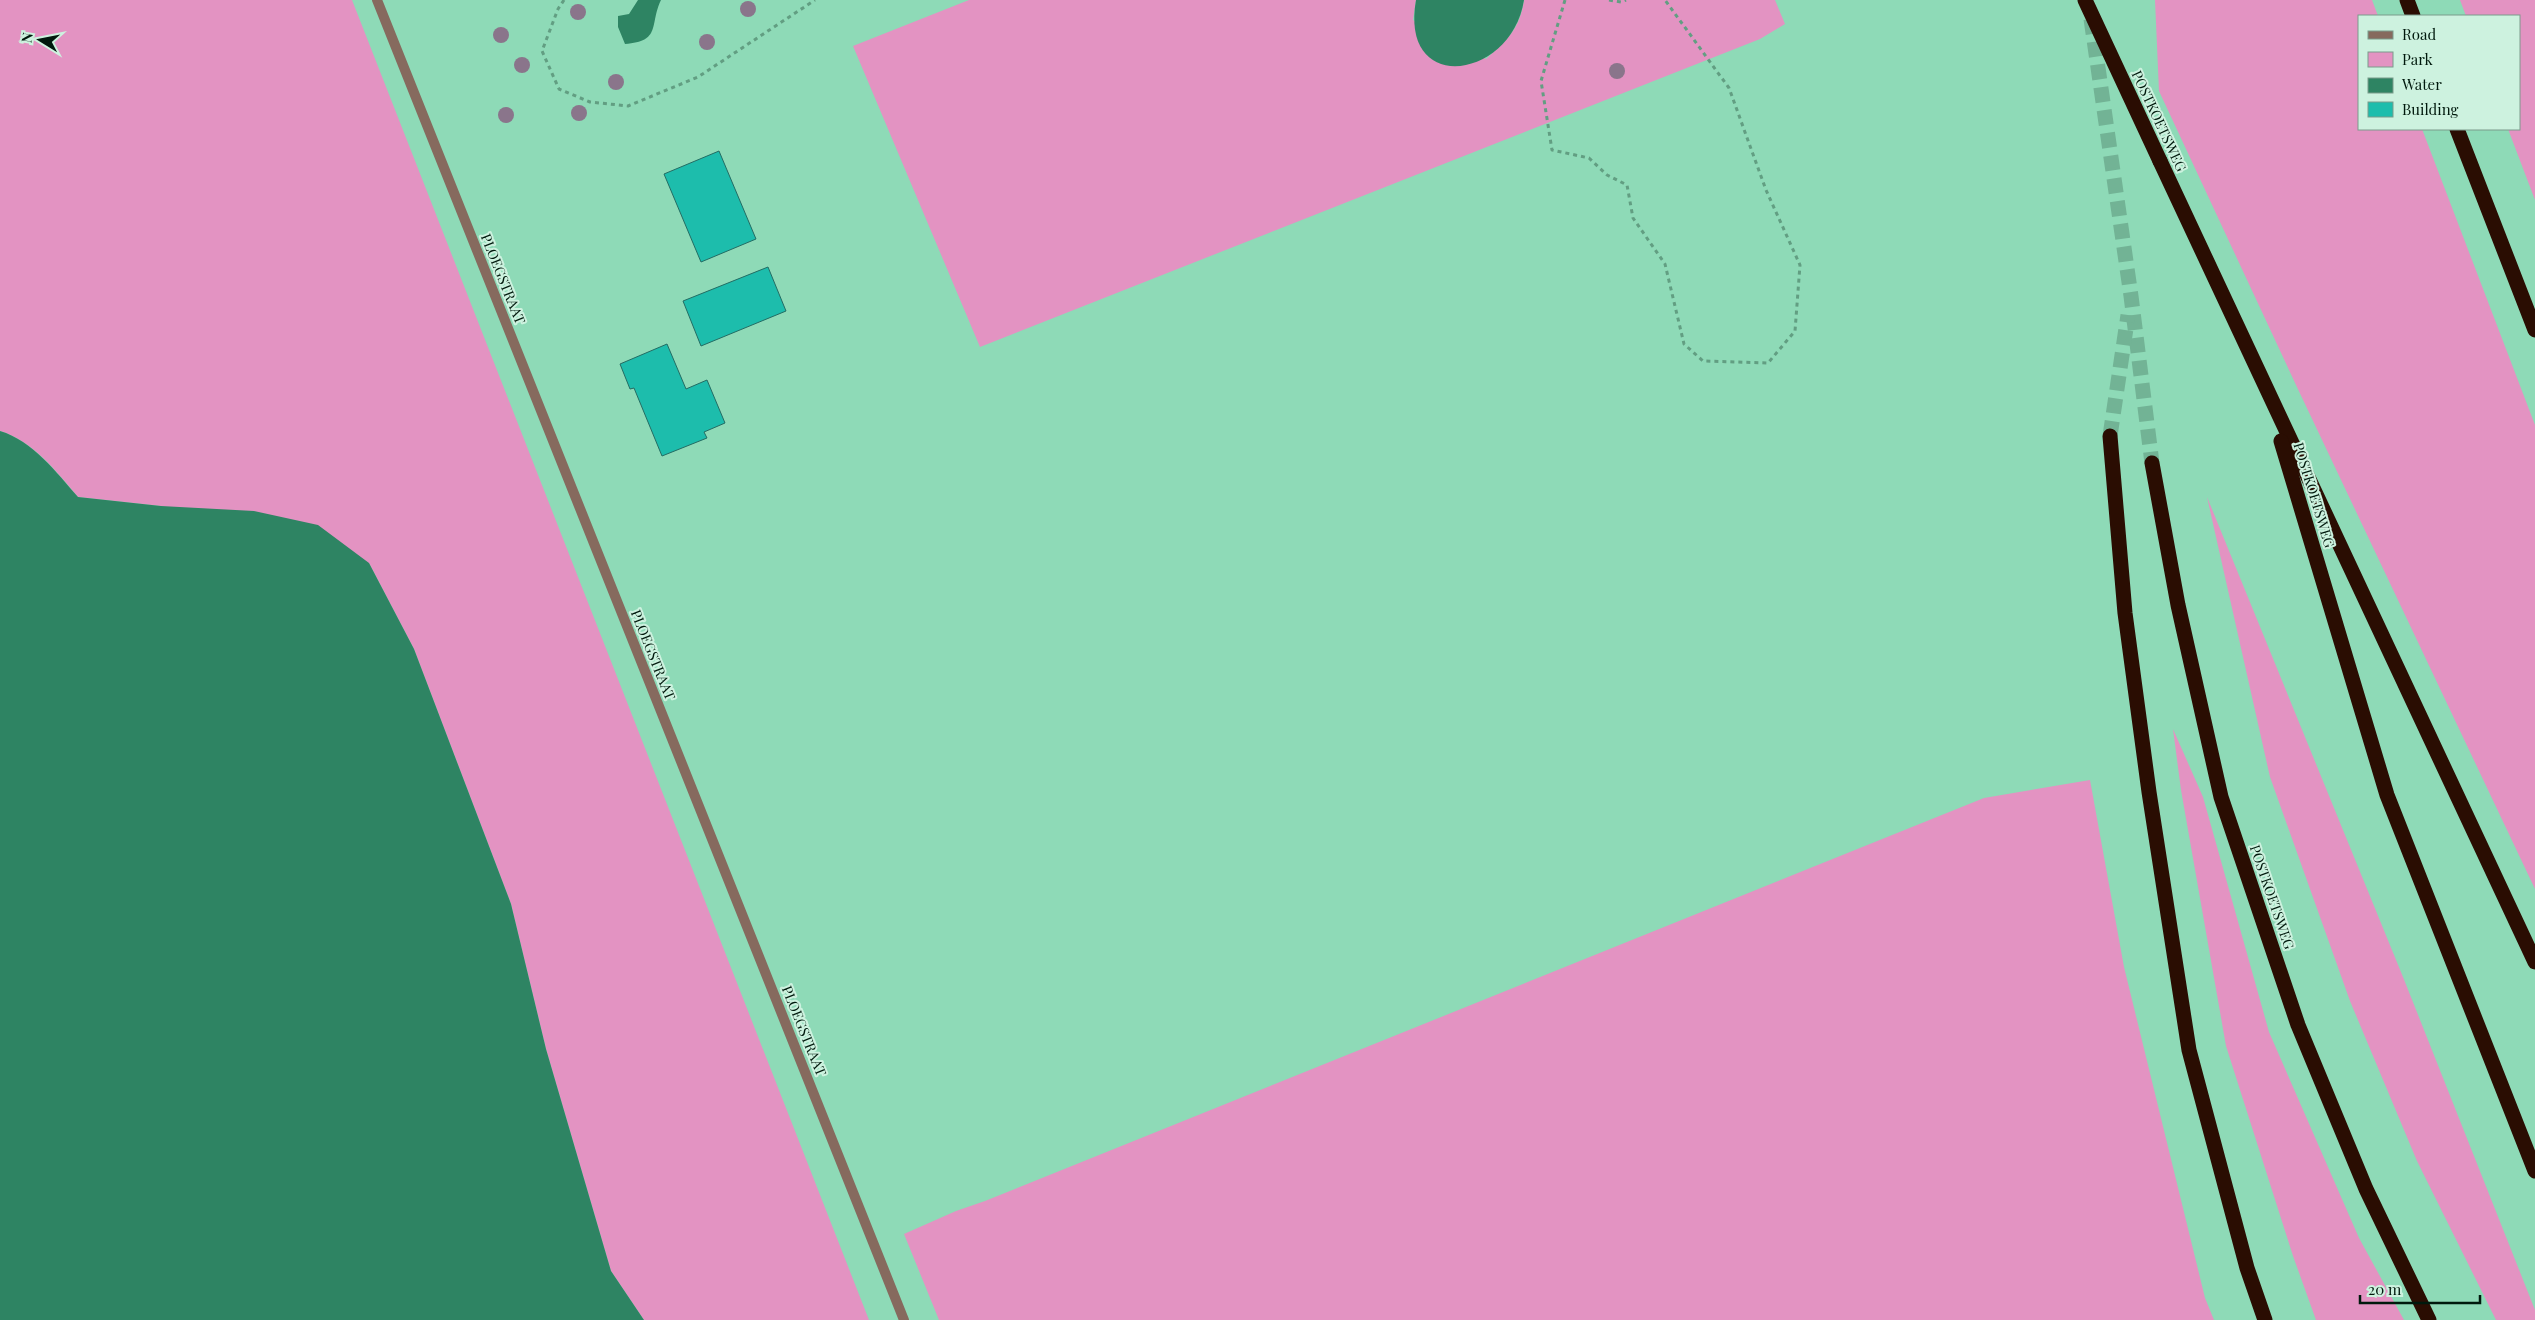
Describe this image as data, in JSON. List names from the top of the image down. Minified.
{"streets":{"highway":["POSTKOETSWEG"],"street":["PLOEGSTRAAT"]},"legend":["Road","Park","Water","Building"],"scale_bar":"20 m","north":"left"}
